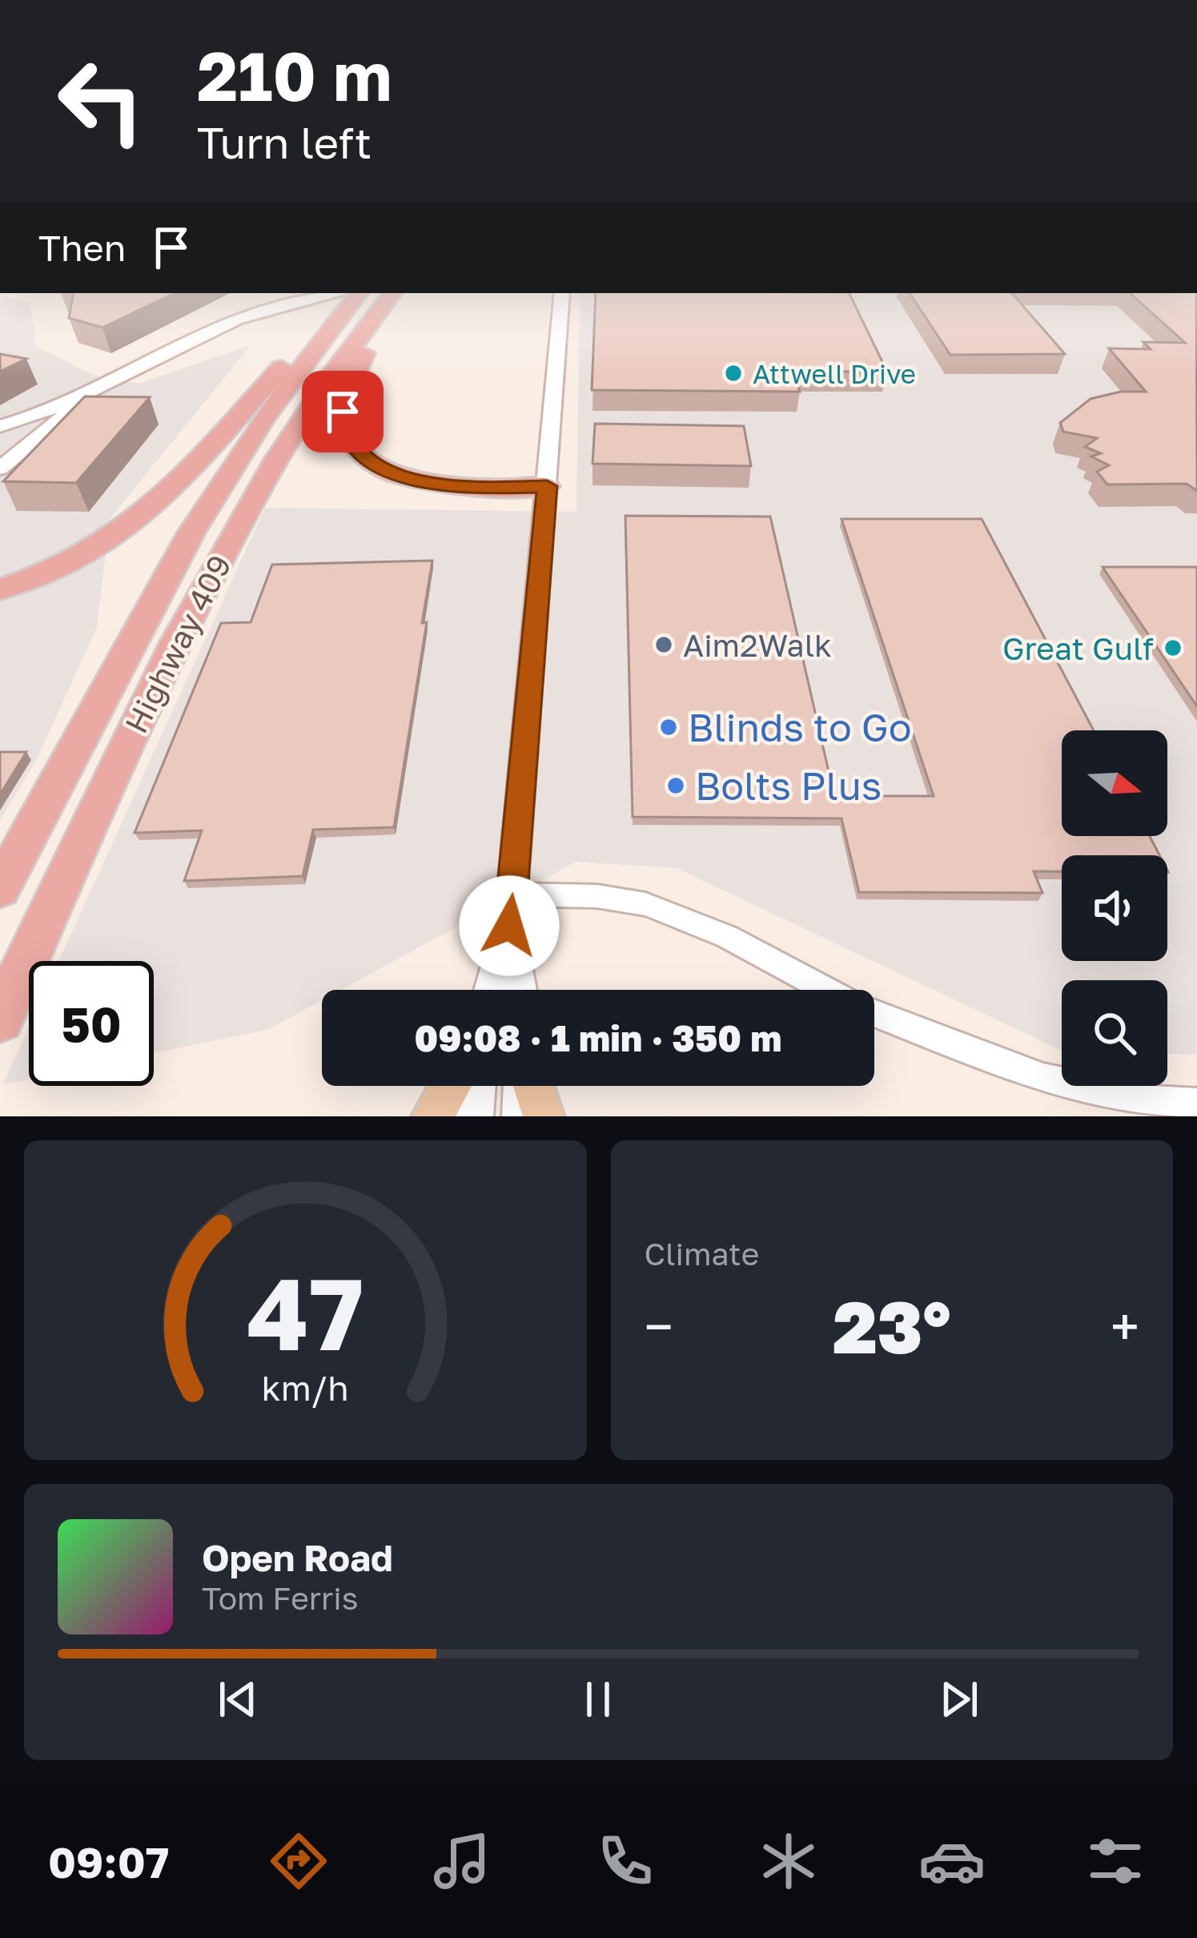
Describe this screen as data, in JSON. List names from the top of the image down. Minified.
{"streets":{"highway":["Highway 409"]},"places":["Attwell Drive","Aim2Walk","Great Gulf","Blinds to Go","Bolts Plus"],"north":"right","page":{"turn":["210 m","Turn left"],"then":"Then","limit":"50","trip":"09:08 · 1 min · 350 m","tile":"Climate","heat":["−","23°","+"],"song":["Open Road","Tom Ferris"],"tabs":"09:07","gauge":["47","km/h"]}}
